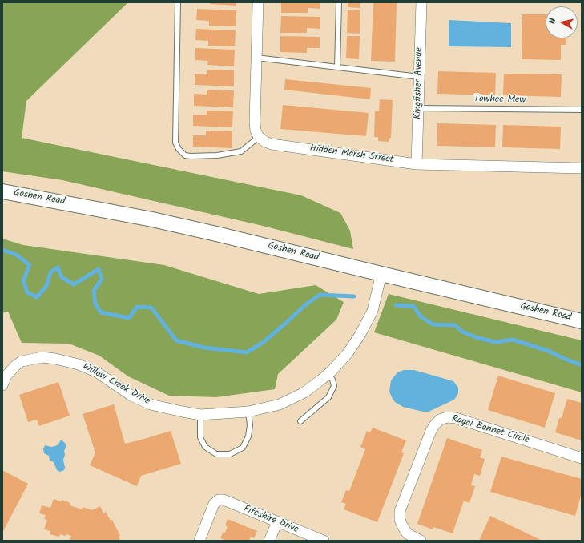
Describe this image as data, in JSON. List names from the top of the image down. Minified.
{"streets":{"street":["Kingfisher Avenue","Hidden Marsh Street","Goshen Road","Willow Creek Drive","Royal Bonnet Circle","Fifeshire Drive"],"lane":["Towhee Mew"]},"crossings":[["Kingfisher Avenue","Towhee Mew"],["Kingfisher Avenue","Hidden Marsh Street"],["Goshen Road","Willow Creek Drive"]],"north":"left"}
